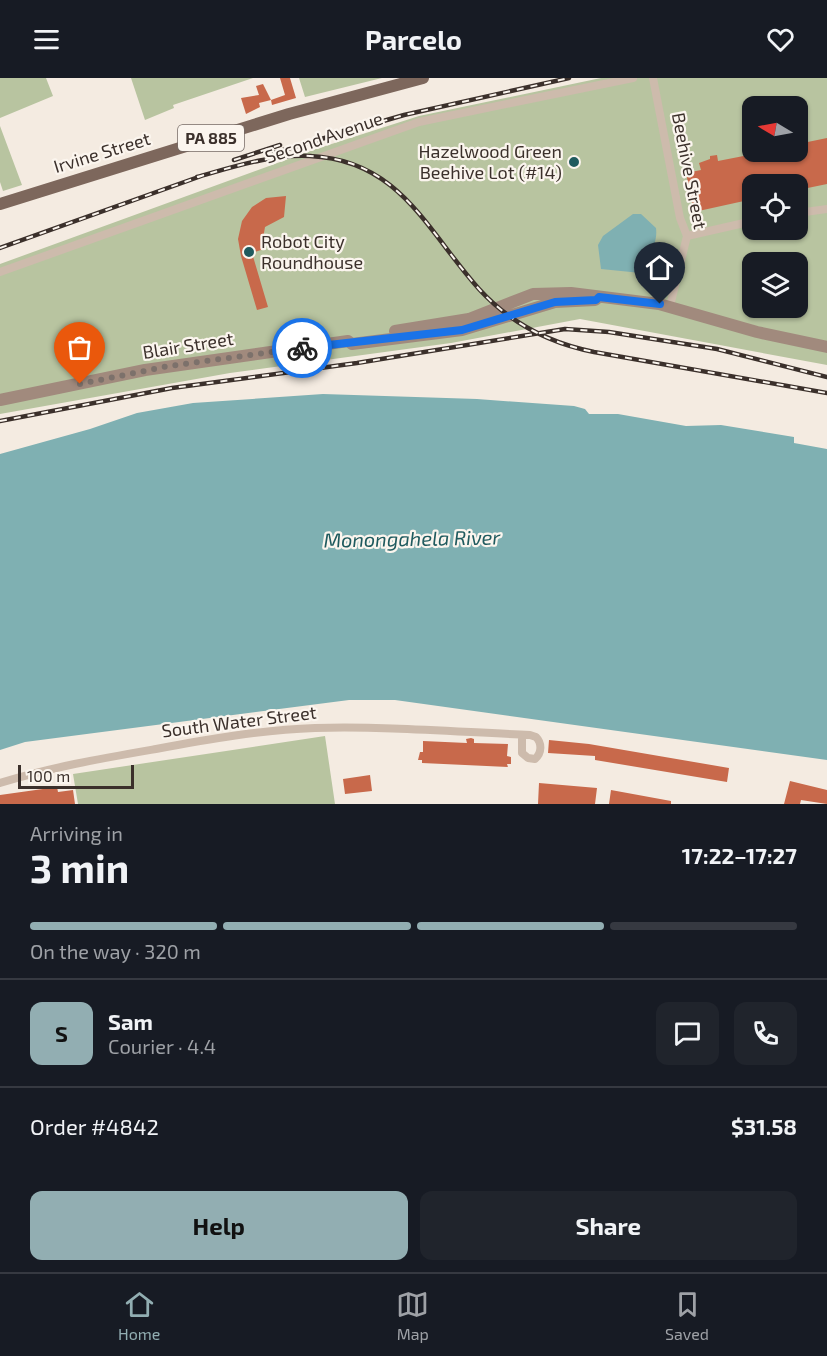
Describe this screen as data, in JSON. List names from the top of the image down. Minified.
{"streets":{"main road":["PA 885","Irvine Street"],"street":["Second Avenue","Beehive Street","Blair Street","South Water Street"]},"crossings":[["Beehive Street","Blair Street"]],"water":["Monongahela River"],"places":["Hazelwood Green Beehive Lot (#14)","Robot City Roundhouse"],"scale_bar":"100 m","north":"left","page":{"header":"Parcelo","scale":"100 m","heading":["3 min","Arriving in","17:22–17:27"],"panel":["Sam","Courier · 4.4","Order #4842","$31.58"],"bar":"On the way · 320 m","round":"S","buttons":["Help","Share"],"tabs":["Home","Map","Saved"]}}
